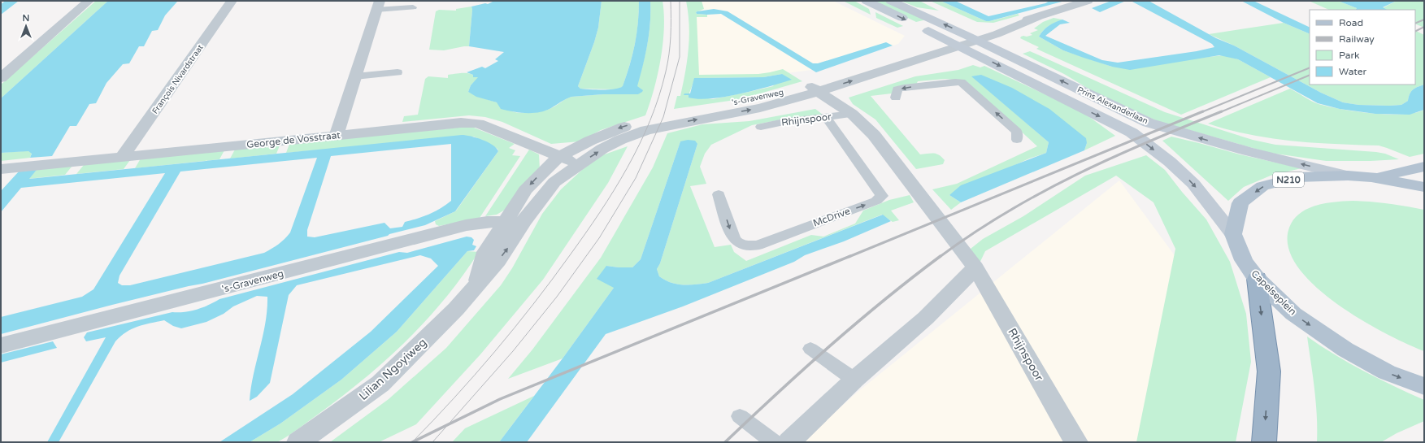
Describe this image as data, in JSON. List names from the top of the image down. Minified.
{"streets":{"main road":["Prins Alexanderlaan","N210","Capelseplein"],"street":["François Nivardstraat","'s-Gravenweg","Rhijnspoor","George de Vosstraat","Lilian Ngoyiweg"],"lane":["McDrive"]},"crossings":[["François Nivardstraat","George de Vosstraat"],["'s-Gravenweg","Prins Alexanderlaan"],["'s-Gravenweg","Rhijnspoor"],["'s-Gravenweg","George de Vosstraat"],["'s-Gravenweg","Lilian Ngoyiweg"],["Prins Alexanderlaan","N210"],["Prins Alexanderlaan","Capelseplein"],["Rhijnspoor","McDrive"],["N210","Capelseplein"]],"one_way":["Capelseplein"],"legend":["Road","Railway","Park","Water"],"north":"top"}
